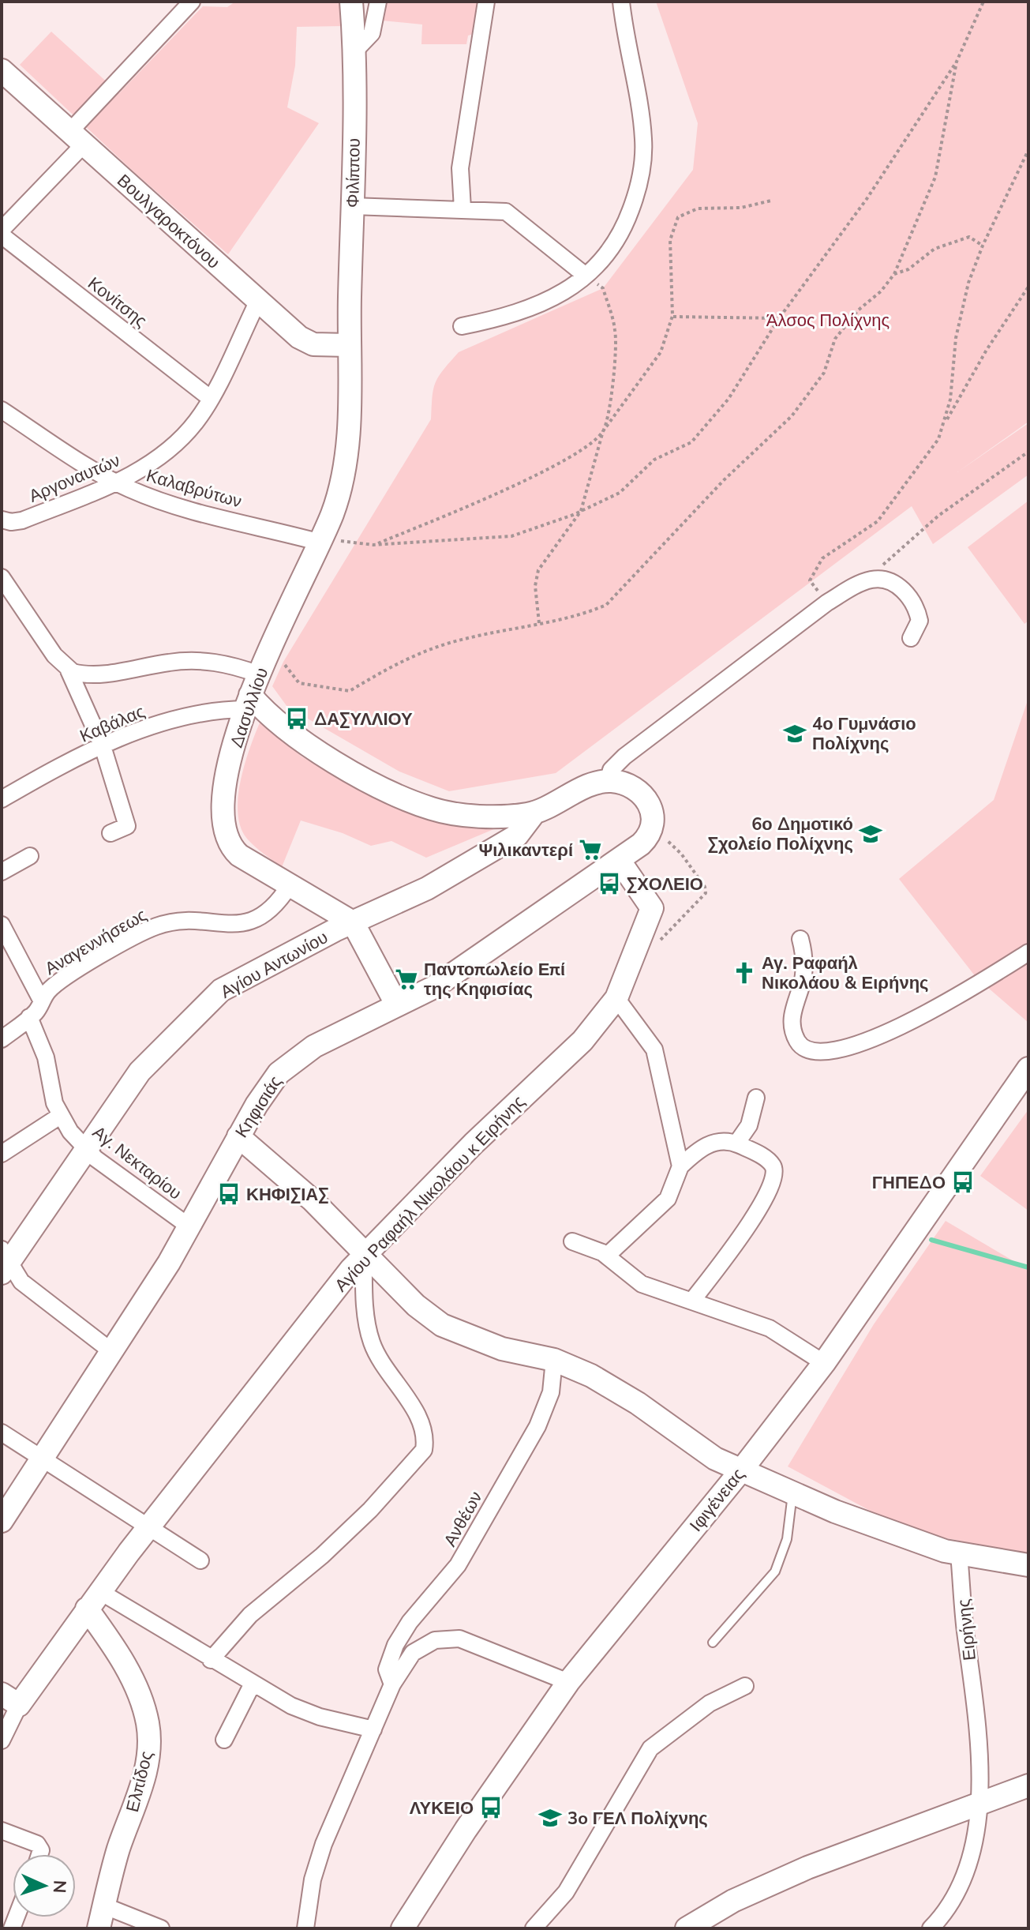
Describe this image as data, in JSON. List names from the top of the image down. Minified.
{"streets":{"street":["Φιλίππου","Βουλγαροκτόνου","Κονίτσης","Αργοναυτών","Καλαβρύτων","Δασυλλίου","Καβάλας","Αναγεννήσεως","Αγίου Αντωνίου","Κηφισιάς","Αγ. Νεκταρίου","Αγίου Ραφαήλ Νικολάου κ Ειρήνης","Ιφιγένειας","Ανθέων","Ειρήνης","Ελπίδος"]},"crossings":[["Φιλίππου","Βουλγαροκτόνου"],["Φιλίππου","Δασυλλίου"],["Βουλγαροκτόνου","Αργοναυτών"],["Βουλγαροκτόνου","Δασυλλίου"],["Κονίτσης","Αργοναυτών"],["Αργοναυτών","Καλαβρύτων"],["Καλαβρύτων","Δασυλλίου"],["Δασυλλίου","Καβάλας"],["Δασυλλίου","Αναγεννήσεως"],["Δασυλλίου","Αγίου Αντωνίου"],["Αναγεννήσεως","Αγ. Νεκταρίου"],["Αγίου Αντωνίου","Αγ. Νεκταρίου"],["Κηφισιάς","Αγ. Νεκταρίου"],["Κηφισιάς","Αγίου Ραφαήλ Νικολάου κ Ειρήνης"],["Αγίου Ραφαήλ Νικολάου κ Ειρήνης","Ελπίδος"]],"parks":["Άλσος Πολίχνης"],"places":{"bus stop":["ΔΑΣΥΛΛΙΟΥ","ΣΧΟΛΕΙΟ","ΓΗΠΕΔΟ","ΚΗΦΙΣΙΑΣ","ΛΥΚΕΙΟ"],"school or university":["4ο Γυμνάσιο Πολίχνης","6ο Δημοτικό Σχολείο Πολίχνης","3o ΓΕΛ Πολίχνης"],"supermarket":["Ψιλικαντερί","Παντοπωλείο Επί της Κηφισίας"],"church":["Αγ. Ραφαήλ Νικολάου & Ειρήνης"]},"north":"right"}
